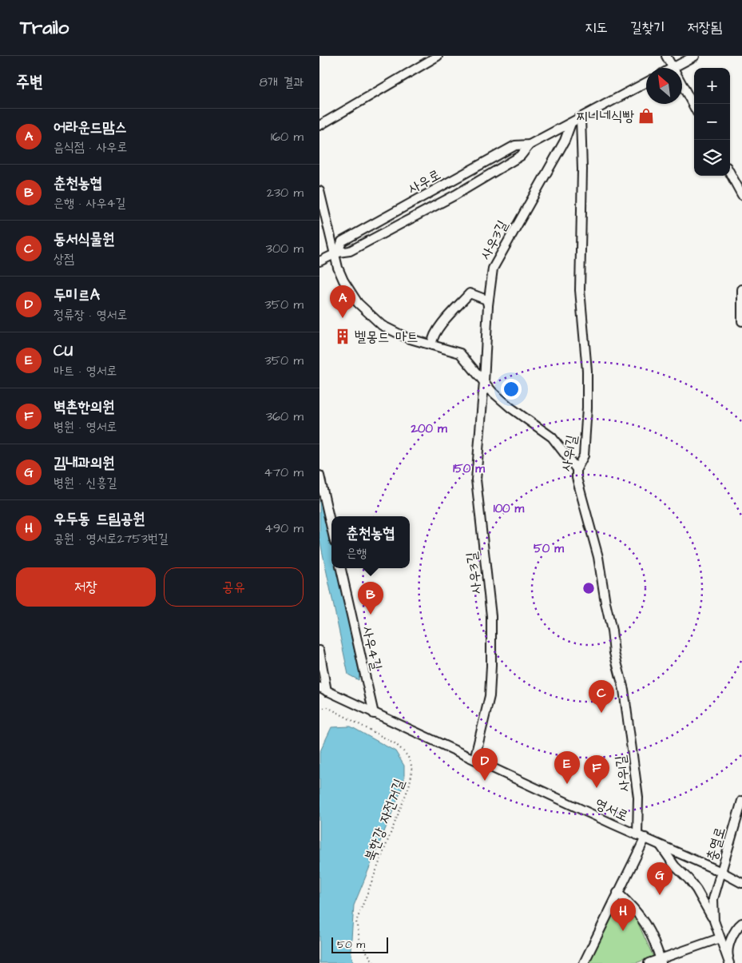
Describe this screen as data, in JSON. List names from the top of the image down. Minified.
{"streets":{"street":["사우로","사우3길","사우1길","사우4길","영서로","충열로"],"path":["북한강 자전거길"]},"crossings":[["사우로","사우3길"],["사우로","사우1길"],["사우3길","영서로"],["사우1길","영서로"],["사우4길","영서로"],["영서로","충열로"]],"places":{"shop":["찌니네식빵"],"building":["벨몽드 마트"]},"scale_bar":"50 m","north":"top left","page":{"header":"Trailo","nav":["지도","길찾기","저장됨"],"heading":["주변","8개 결과"],"map_buttons":["+","−"],"list":[{"mark":"A","name":"어라운드맘스","note":"음식점 · 사우로","value":"160 m"},{"mark":"B","name":"춘천농협","note":"은행 · 사우4길","value":"230 m"},{"mark":"C","name":"동서식물원","note":"상점","value":"300 m"},{"mark":"D","name":"두미르A","note":"정류장 · 영서로","value":"350 m"},{"mark":"E","name":"CU","note":"마트 · 영서로","value":"350 m"},{"mark":"F","name":"벽촌한의원","note":"병원 · 영서로","value":"360 m"},{"mark":"G","name":"김내과의원","note":"병원 · 신흥길","value":"470 m"},{"mark":"H","name":"우두동 드림공원","note":"공원 · 영서로2753번길","value":"490 m"}],"pins":["A","B","C","D","E","F","G","H"],"popup":["춘천농협","은행"],"buttons":["저장","공유"],"scale":"50 m"},"rings":["200 m","150 m","100 m","50 m"]}
